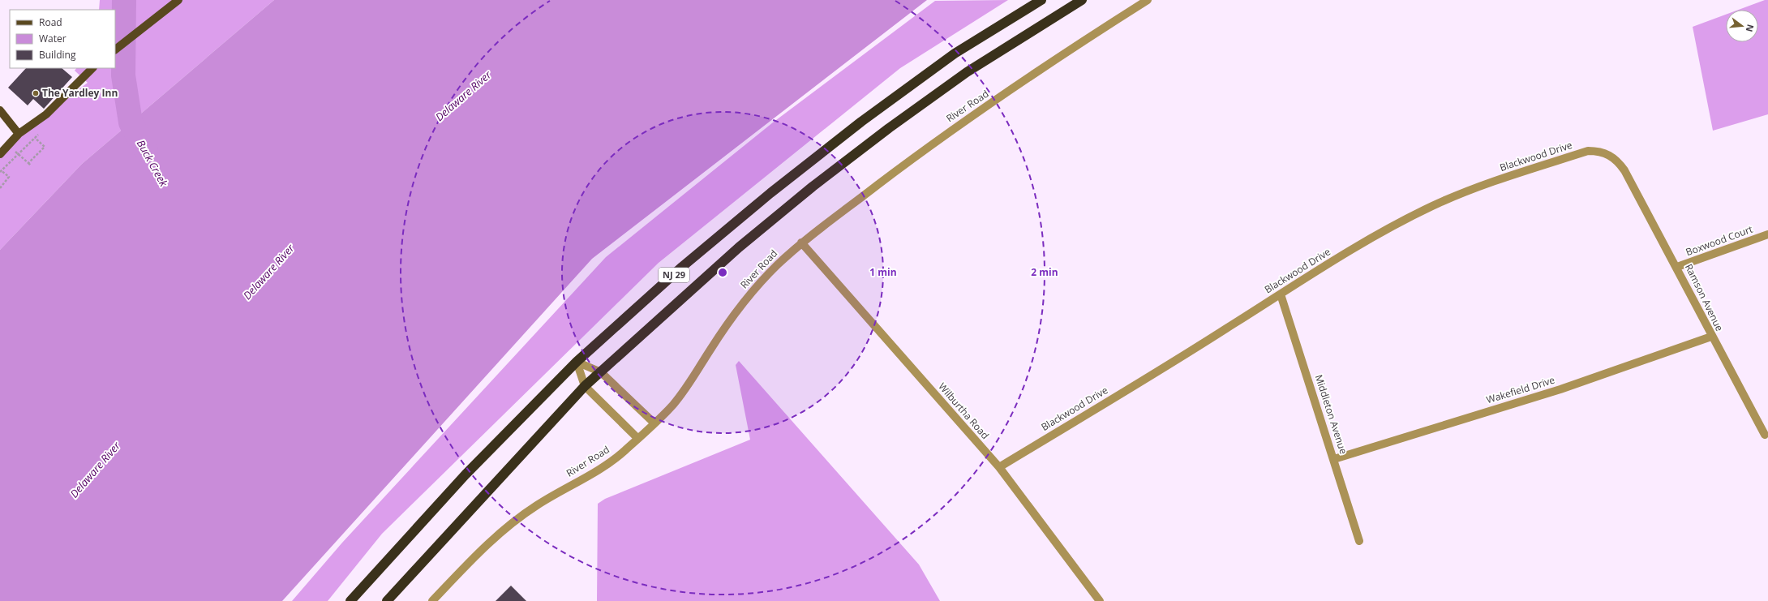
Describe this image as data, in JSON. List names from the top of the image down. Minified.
{"streets":{"highway":["NJ 29"],"street":["River Road","Blackwood Drive","Boxwood Court","Ramson Avenue","Wakefield Drive","Wilburtha Road","Middleton Avenue"]},"crossings":[["River Road","Wilburtha Road"],["Blackwood Drive","Ramson Avenue"],["Blackwood Drive","Wilburtha Road"],["Blackwood Drive","Middleton Avenue"],["Boxwood Court","Ramson Avenue"],["Ramson Avenue","Wakefield Drive"],["Wakefield Drive","Middleton Avenue"]],"water":["Delaware River","Buck Creek"],"places":["The Yardley Inn"],"legend":["Road","Water","Building"],"north":"right","rings":["1 min","2 min"]}
